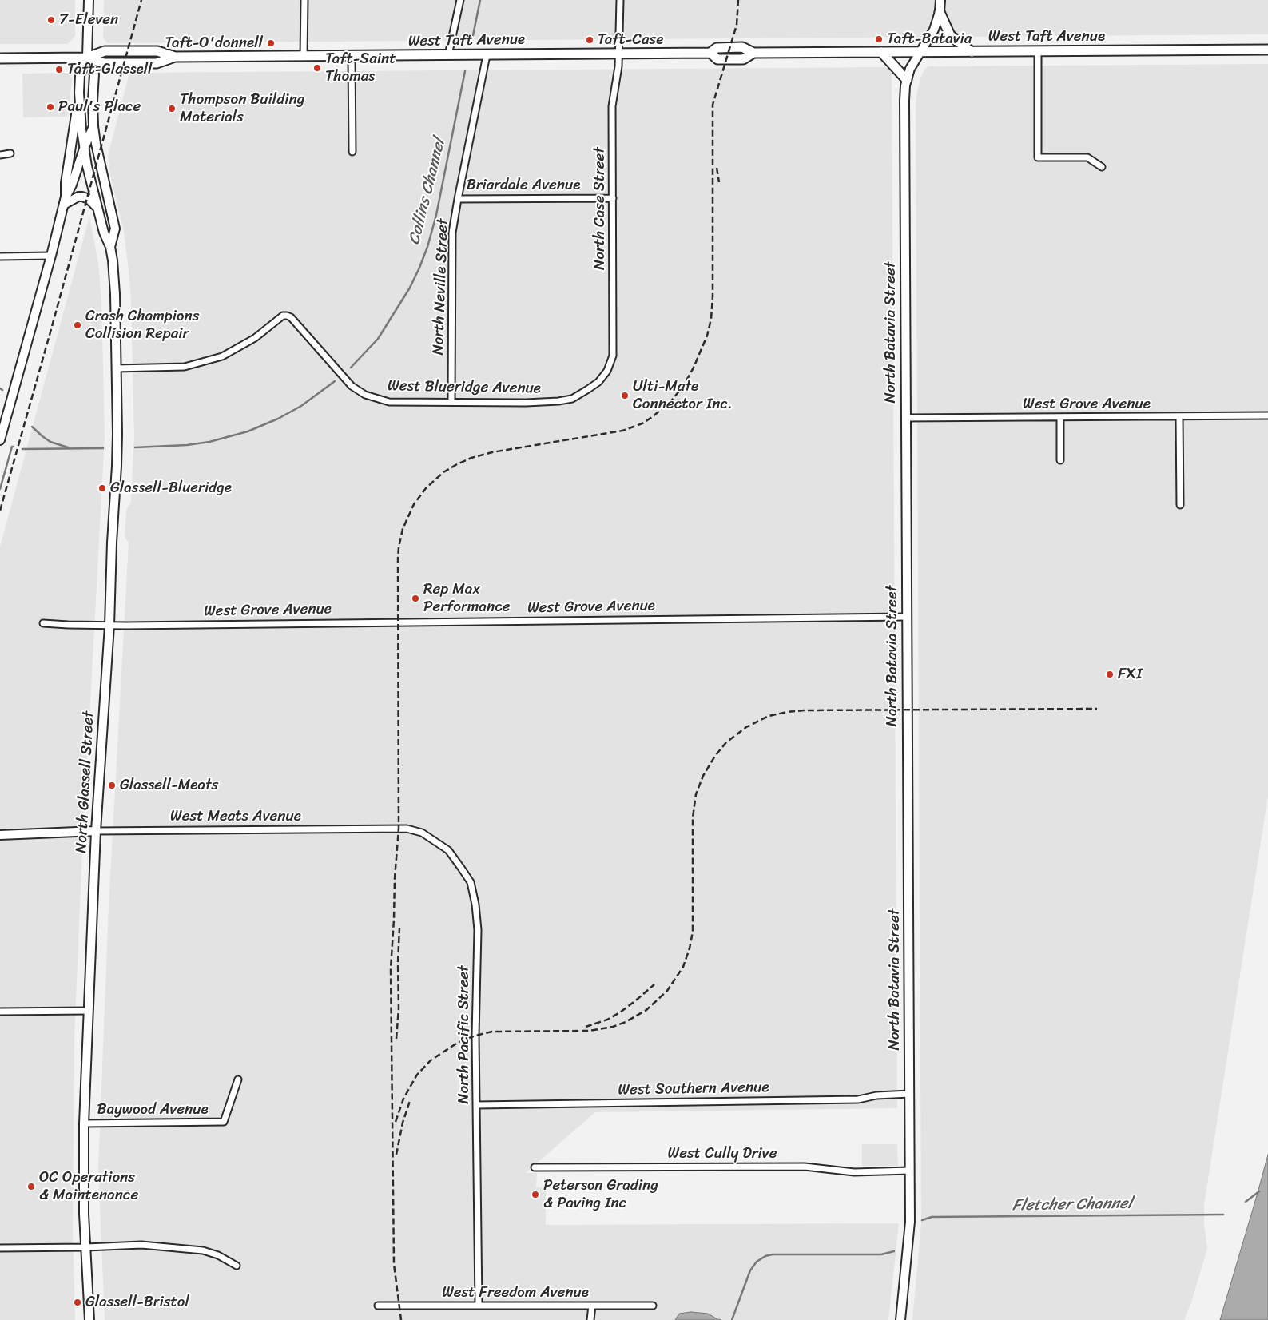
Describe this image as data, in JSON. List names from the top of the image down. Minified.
{"streets":{"main road":["West Taft Avenue","North Batavia Street","North Glassell Street"],"street":["Briardale Avenue","North Case Street","North Neville Street","West Blueridge Avenue","West Grove Avenue","West Meats Avenue","North Pacific Street","West Southern Avenue","Baywood Avenue","West Cully Drive","West Freedom Avenue"]},"crossings":[["West Taft Avenue","North Case Street"],["West Taft Avenue","North Neville Street"],["West Taft Avenue","North Batavia Street"],["West Taft Avenue","North Glassell Street"],["Briardale Avenue","North Case Street"],["Briardale Avenue","North Neville Street"],["North Case Street","West Blueridge Avenue"],["North Neville Street","West Blueridge Avenue"],["North Batavia Street","West Grove Avenue"],["North Batavia Street","West Southern Avenue"],["North Batavia Street","West Cully Drive"],["West Blueridge Avenue","North Glassell Street"],["West Grove Avenue","North Glassell Street"],["North Glassell Street","West Meats Avenue"],["North Glassell Street","Baywood Avenue"],["West Meats Avenue","North Pacific Street"],["North Pacific Street","West Southern Avenue"],["North Pacific Street","West Freedom Avenue"]],"water":["Collins Channel","Fletcher Channel"],"places":["7-Eleven","Taft-Batavia","Taft-Case","Taft-O'donnell","Taft-Saint Thomas","Taft-Glassell","Paul's Place","Thompson Building Materials","Crash Champions Collision Repair","Ulti-Mate Connector Inc.","Glassell-Blueridge","Rep Max Performance","FXI","Glassell-Meats","OC Operations & Maintenance","Peterson Grading & Paving Inc","Glassell-Bristol"]}
